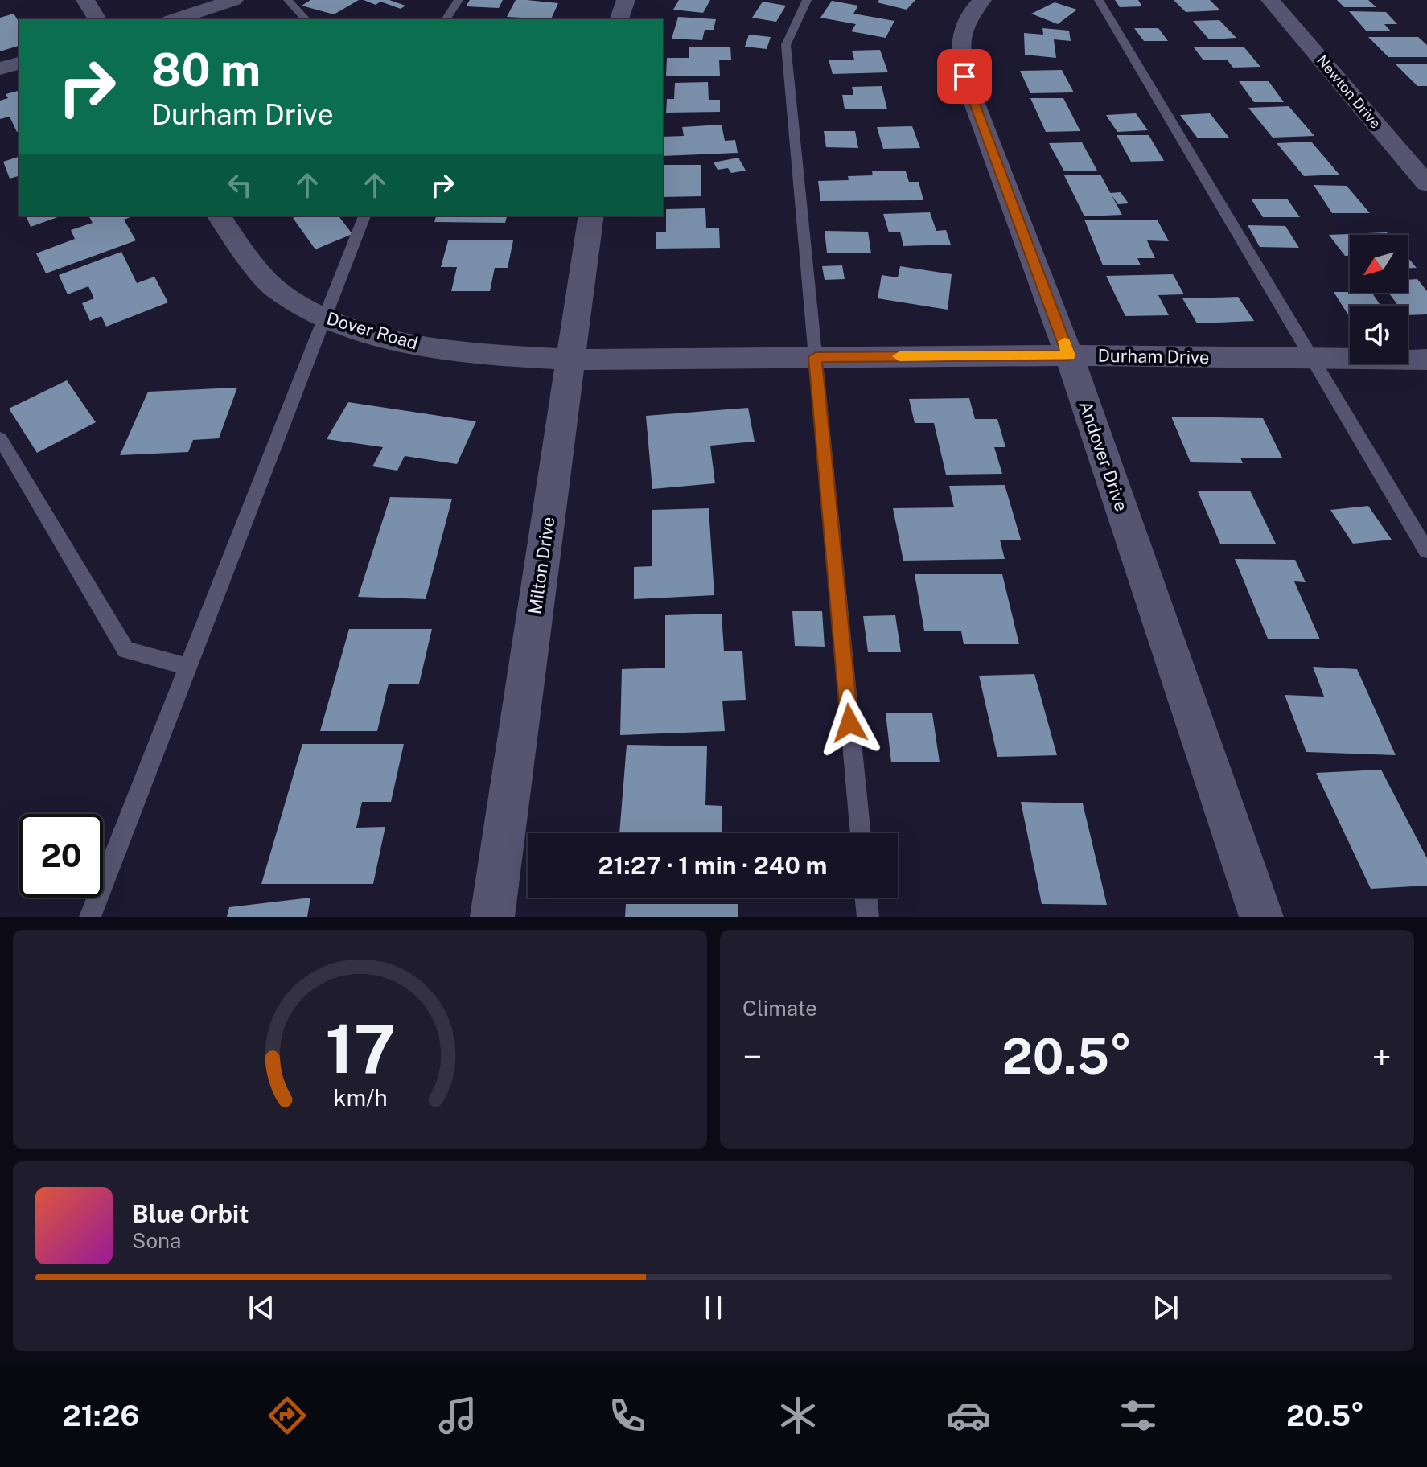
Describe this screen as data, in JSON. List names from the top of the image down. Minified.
{"streets":{"street":["Newton Drive","Dover Road","Durham Drive","Andover Drive","Milton Drive"]},"crossings":[["Dover Road","Durham Drive"],["Dover Road","Milton Drive"],["Durham Drive","Andover Drive"],["Durham Drive","Milton Drive"]],"north":"bottom left","page":{"turn":["80 m","Durham Drive"],"limit":"20","trip":"21:27 · 1 min · 240 m","tile":"Climate","heat":["−","20.5°","+"],"song":["Blue Orbit","Sona"],"tabs":["21:26","20.5°"],"gauge":["17","km/h"]}}
